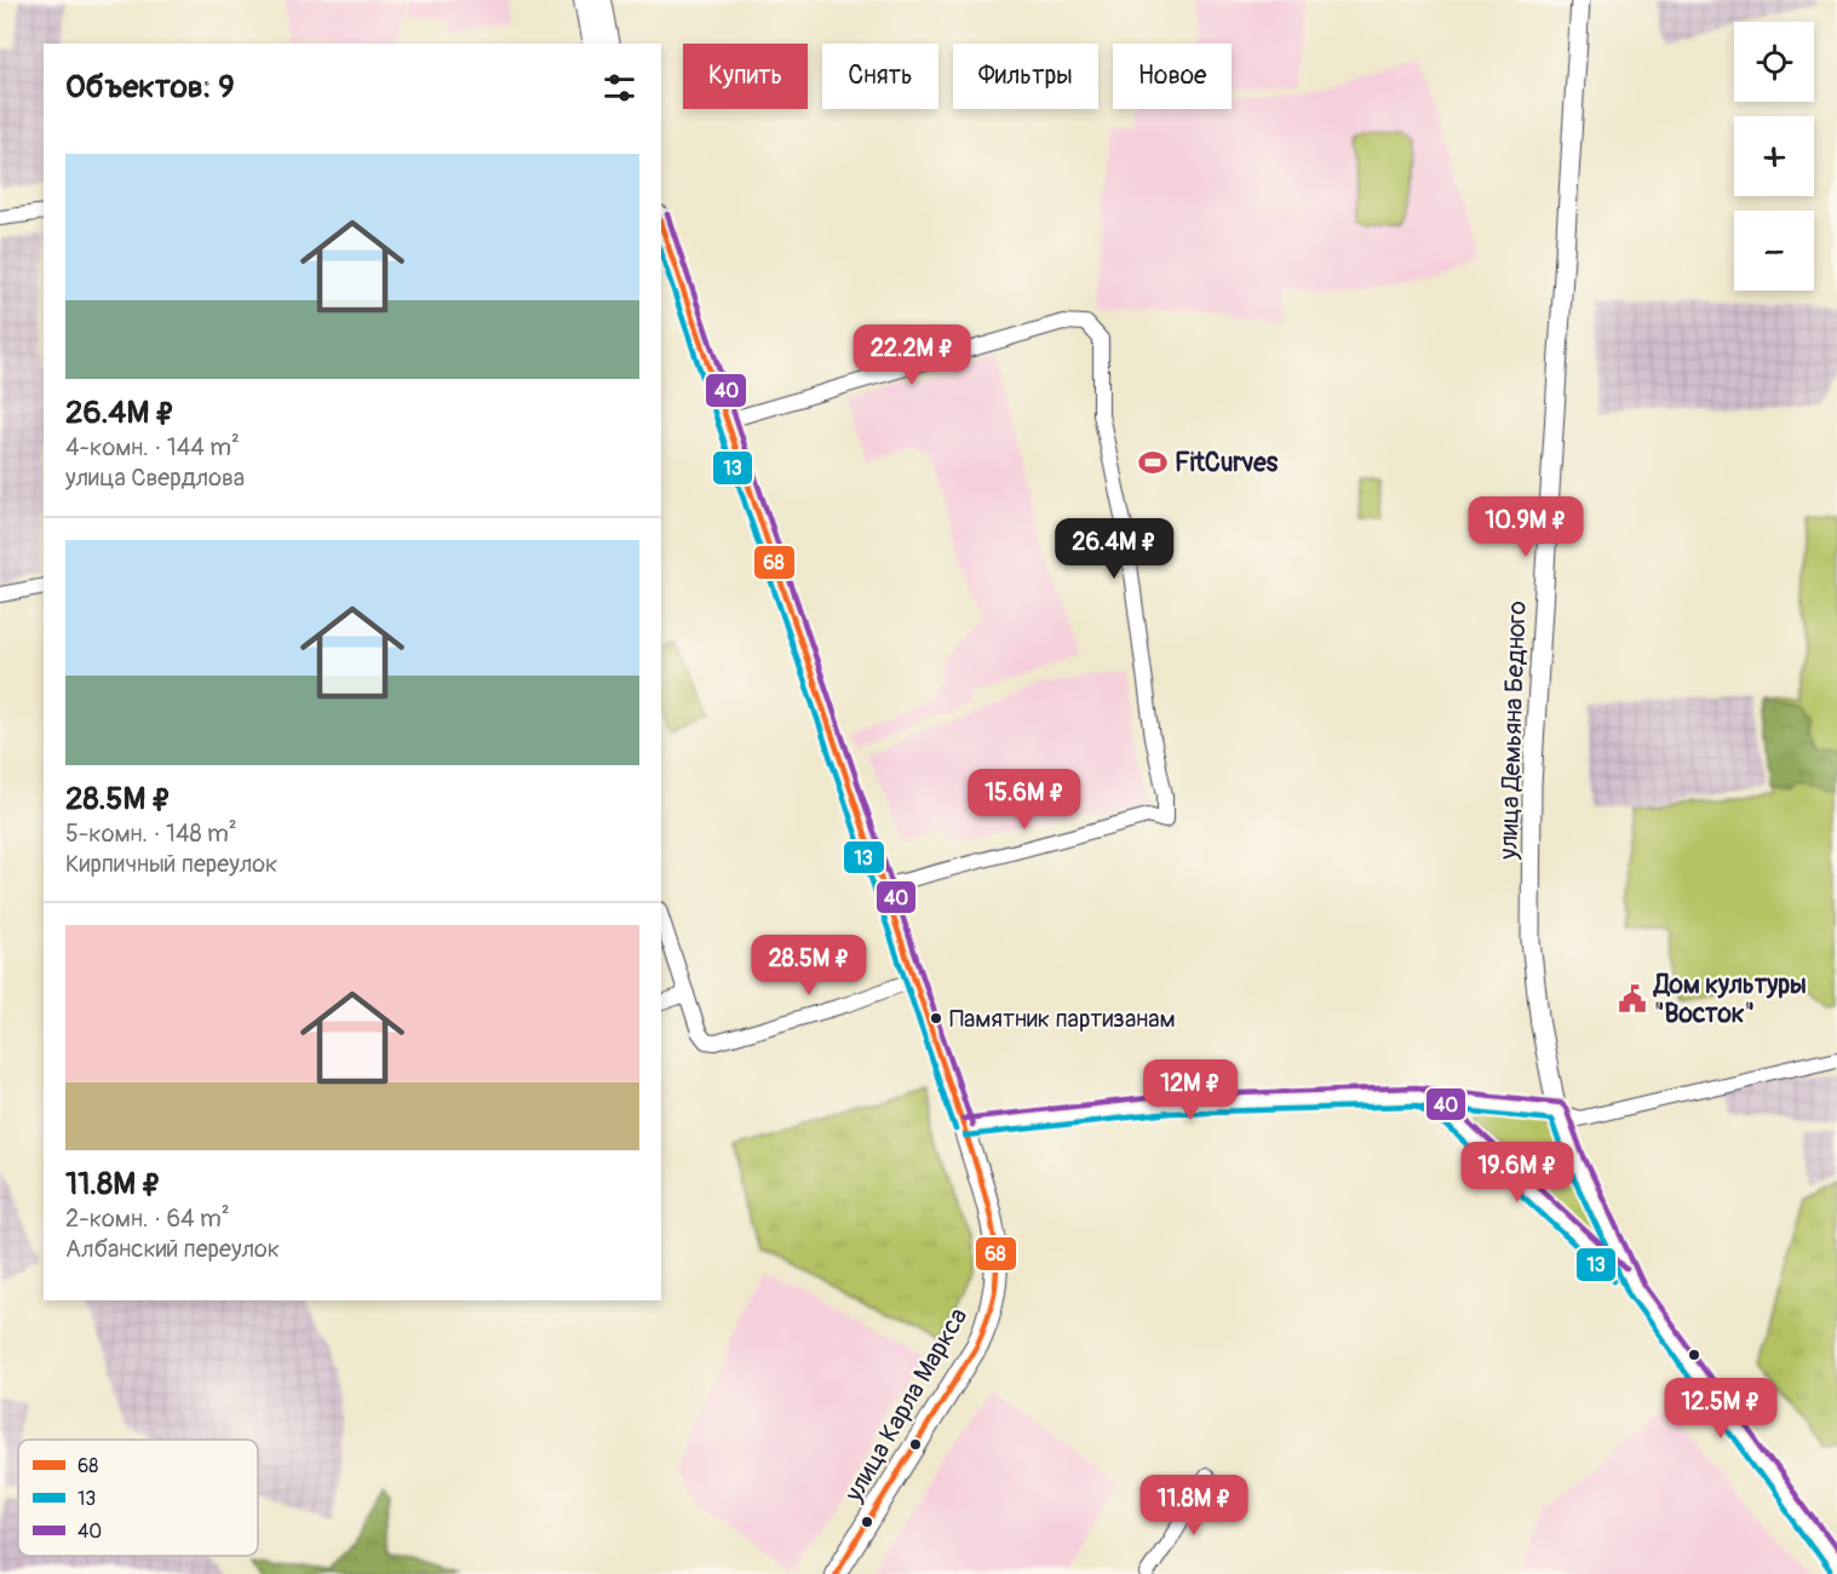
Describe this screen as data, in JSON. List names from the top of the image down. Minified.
{"streets":{"highway":["улица Карла Маркса"],"main road":["улица Демьяна Бедного"]},"places":{"sports":["FitCurves"],"public building":["Дом культуры \"Восток\""],"other":["Памятник партизанам"]},"lines":["transit line 40","transit line 68","transit line 13"],"legend":["68","13","40"],"page":{"map_buttons":["+","−"],"chip":["Купить","Снять","Фильтры","Новое"],"heading":"Объектов: 9","list":[{"name":"26.4M ₽","note":"4-комн. · 144 m² · улица Свердлова"},{"name":"28.5M ₽","note":"5-комн. · 148 m² · Кирпичный переулок"},{"name":"11.8M ₽","note":"2-комн. · 64 m² · Албанский переулок"}],"price":["22.2M ₽","10.9M ₽","26.4M ₽","15.6M ₽","28.5M ₽","12M ₽","19.6M ₽","12.5M ₽","11.8M ₽"]}}
